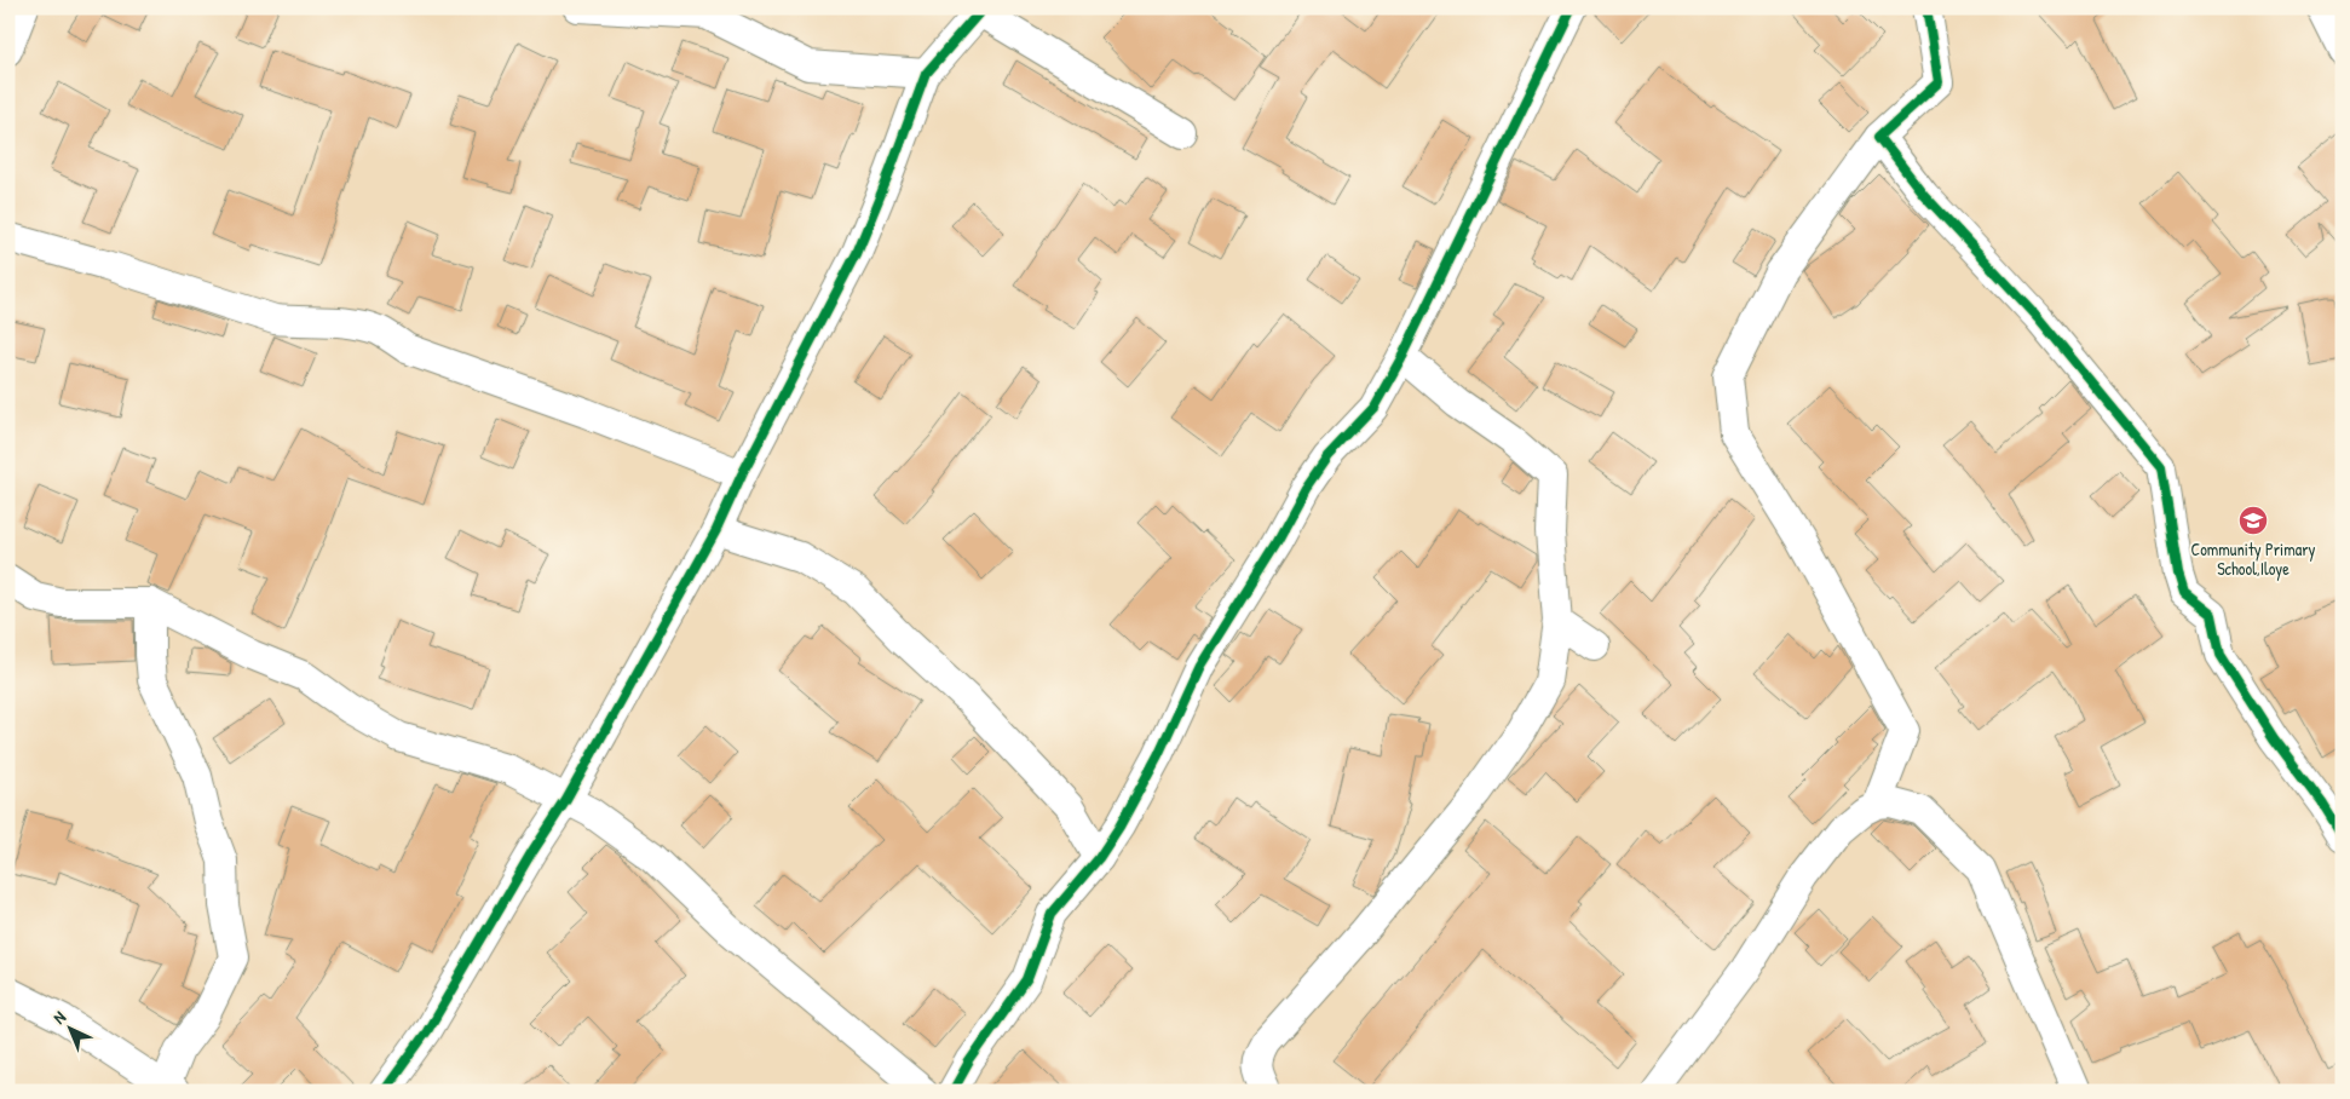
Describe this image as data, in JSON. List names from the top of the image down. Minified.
{"places":{"school or university":["Community Primary School,Iloye"]},"north":"top left"}
